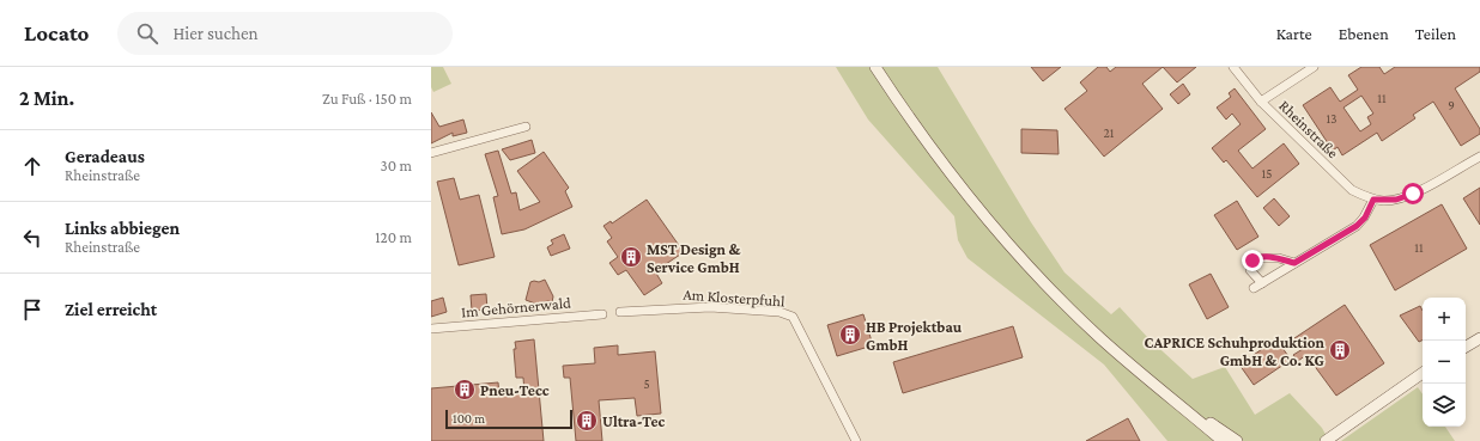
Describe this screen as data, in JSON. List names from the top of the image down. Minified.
{"streets":{"street":["Rheinstraße","Am Klosterpfuhl","Im Gehörnerwald"]},"places":{"building":["MST Design & Service GmbH","HB Projektbau GmbH","CAPRICE Schuhproduktion GmbH & Co. KG","Pneu-Tecc","Ultra-Tec"]},"house_numbers":["11","9","13","21","15","11","5"],"scale_bar":"100 m","page":{"header":"Locato","search":"Hier suchen","nav":["Karte","Ebenen","Teilen"],"heading":["2 Min.","Zu Fuß · 150 m"],"list":[["Geradeaus","Rheinstraße","30 m"],["Links abbiegen","Rheinstraße","120 m"],"Ziel erreicht"],"map_buttons":["+","−"],"scale":"100 m"}}
